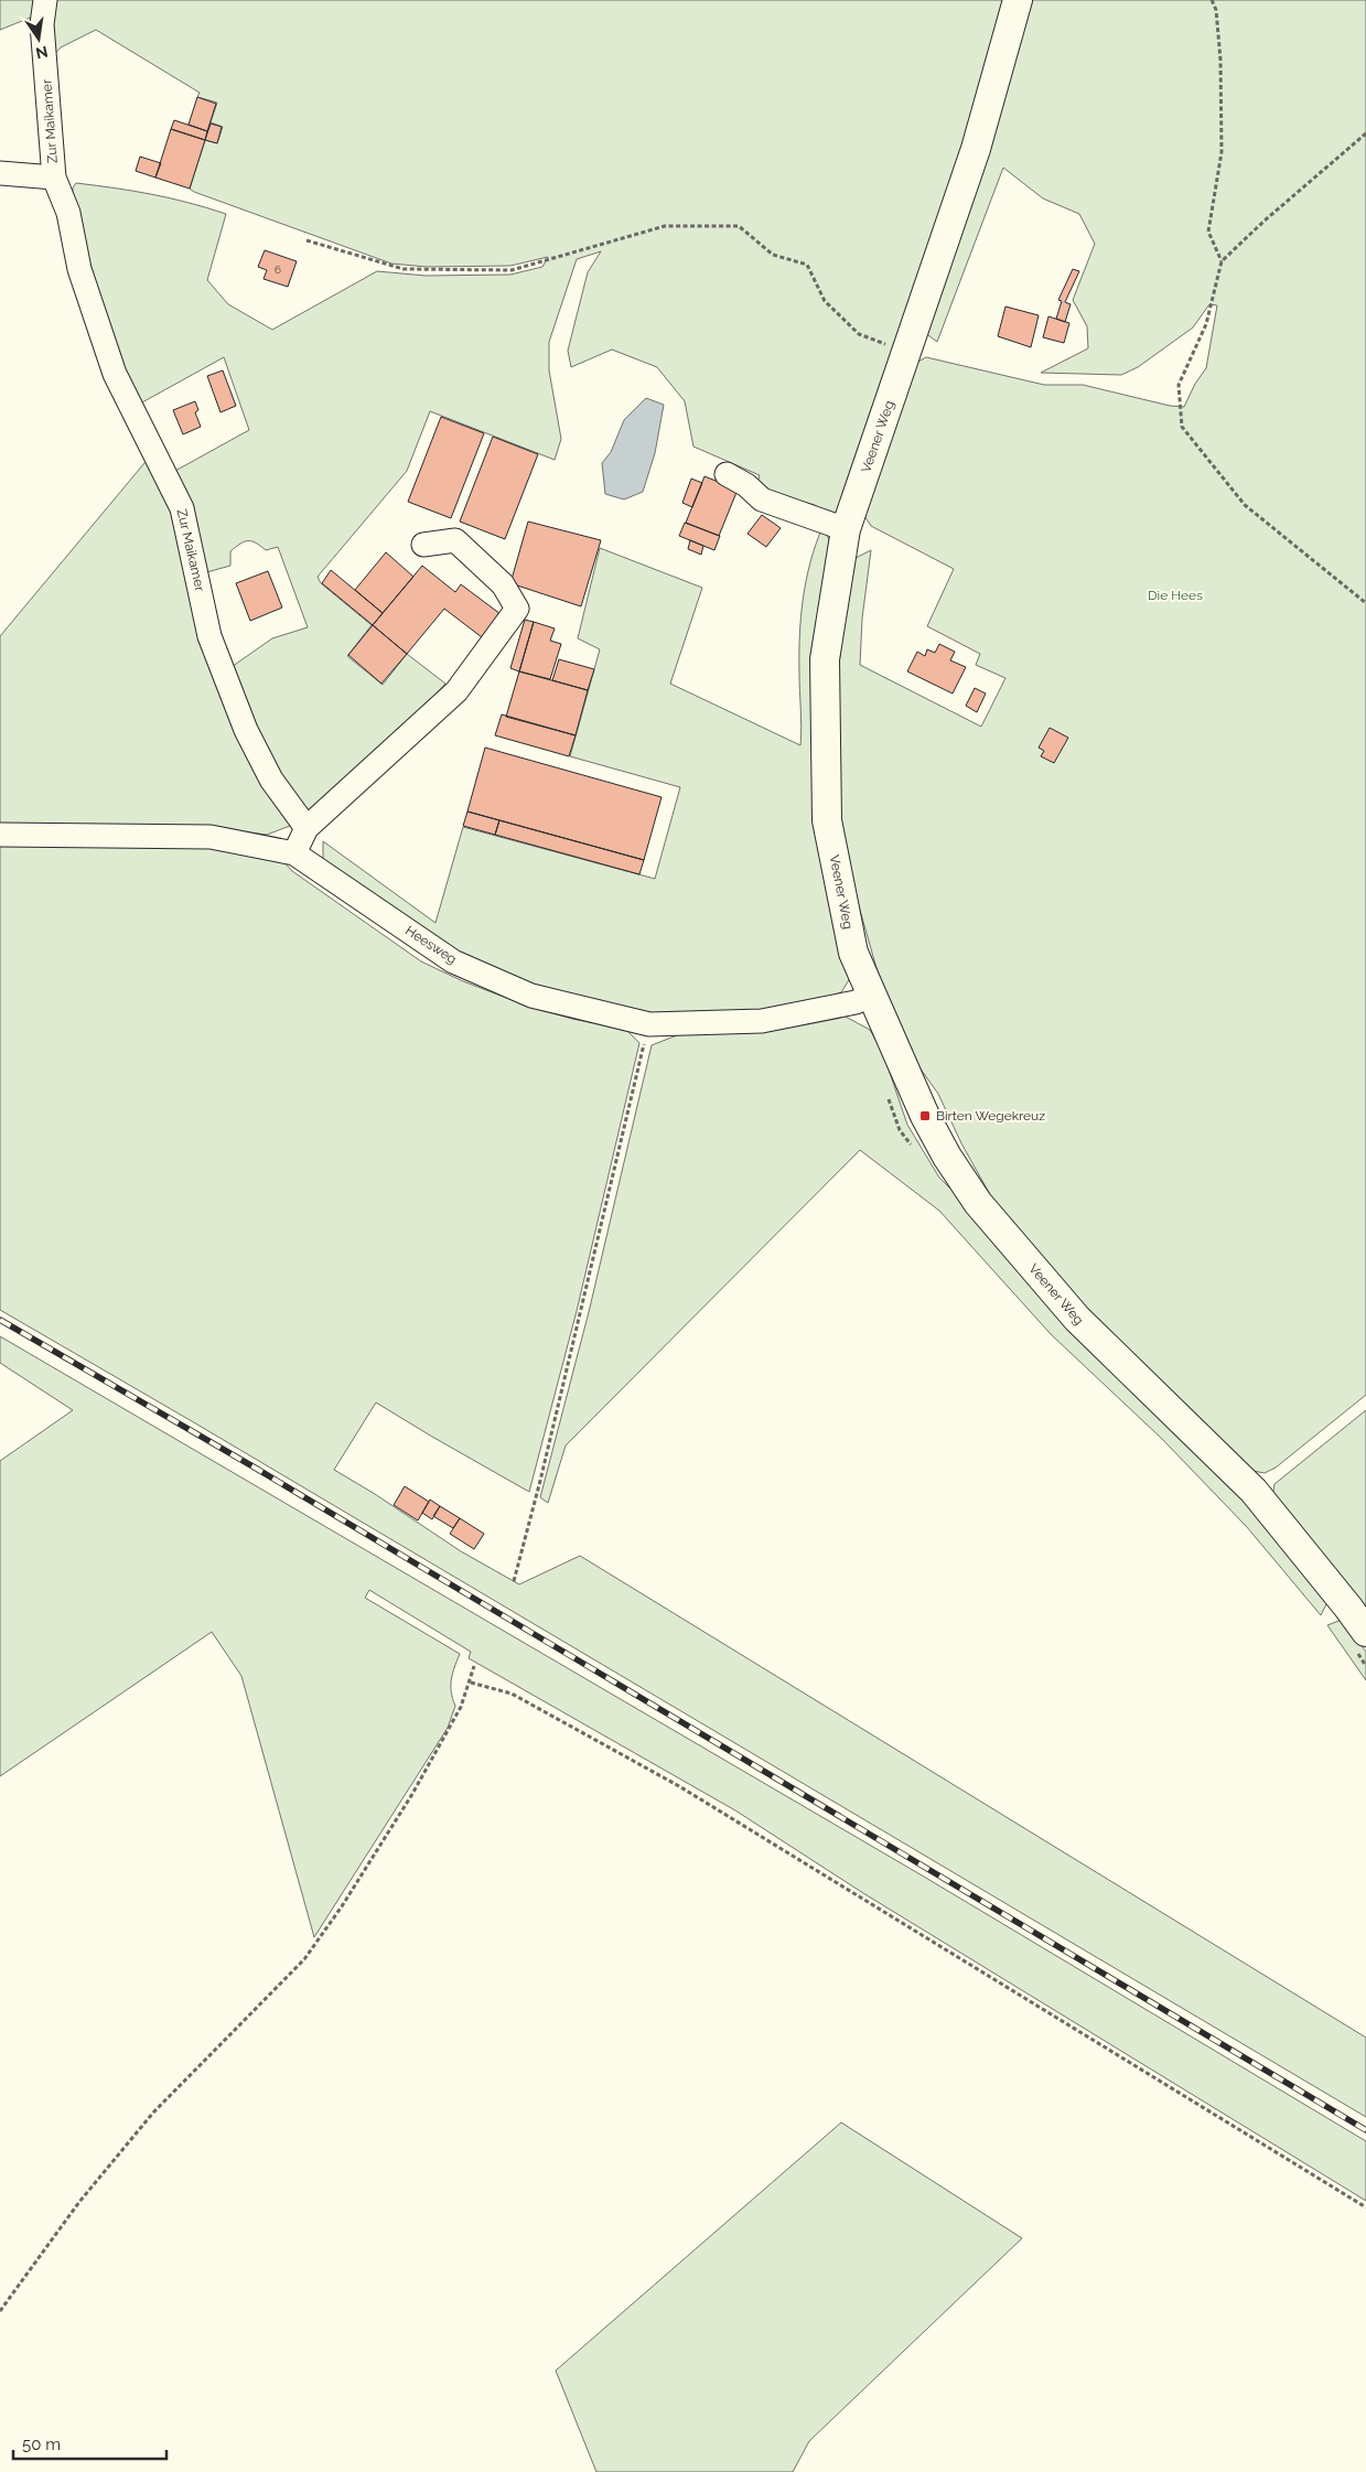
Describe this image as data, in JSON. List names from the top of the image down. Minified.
{"streets":{"main road":["Veener Weg"],"street":["Zur Maikamer","Heesweg"]},"crossings":[["Veener Weg","Heesweg"]],"parks":["Die Hees"],"places":{"transit":["Birten Wegekreuz"]},"house_numbers":["6"],"scale_bar":"50 m","north":"bottom"}
